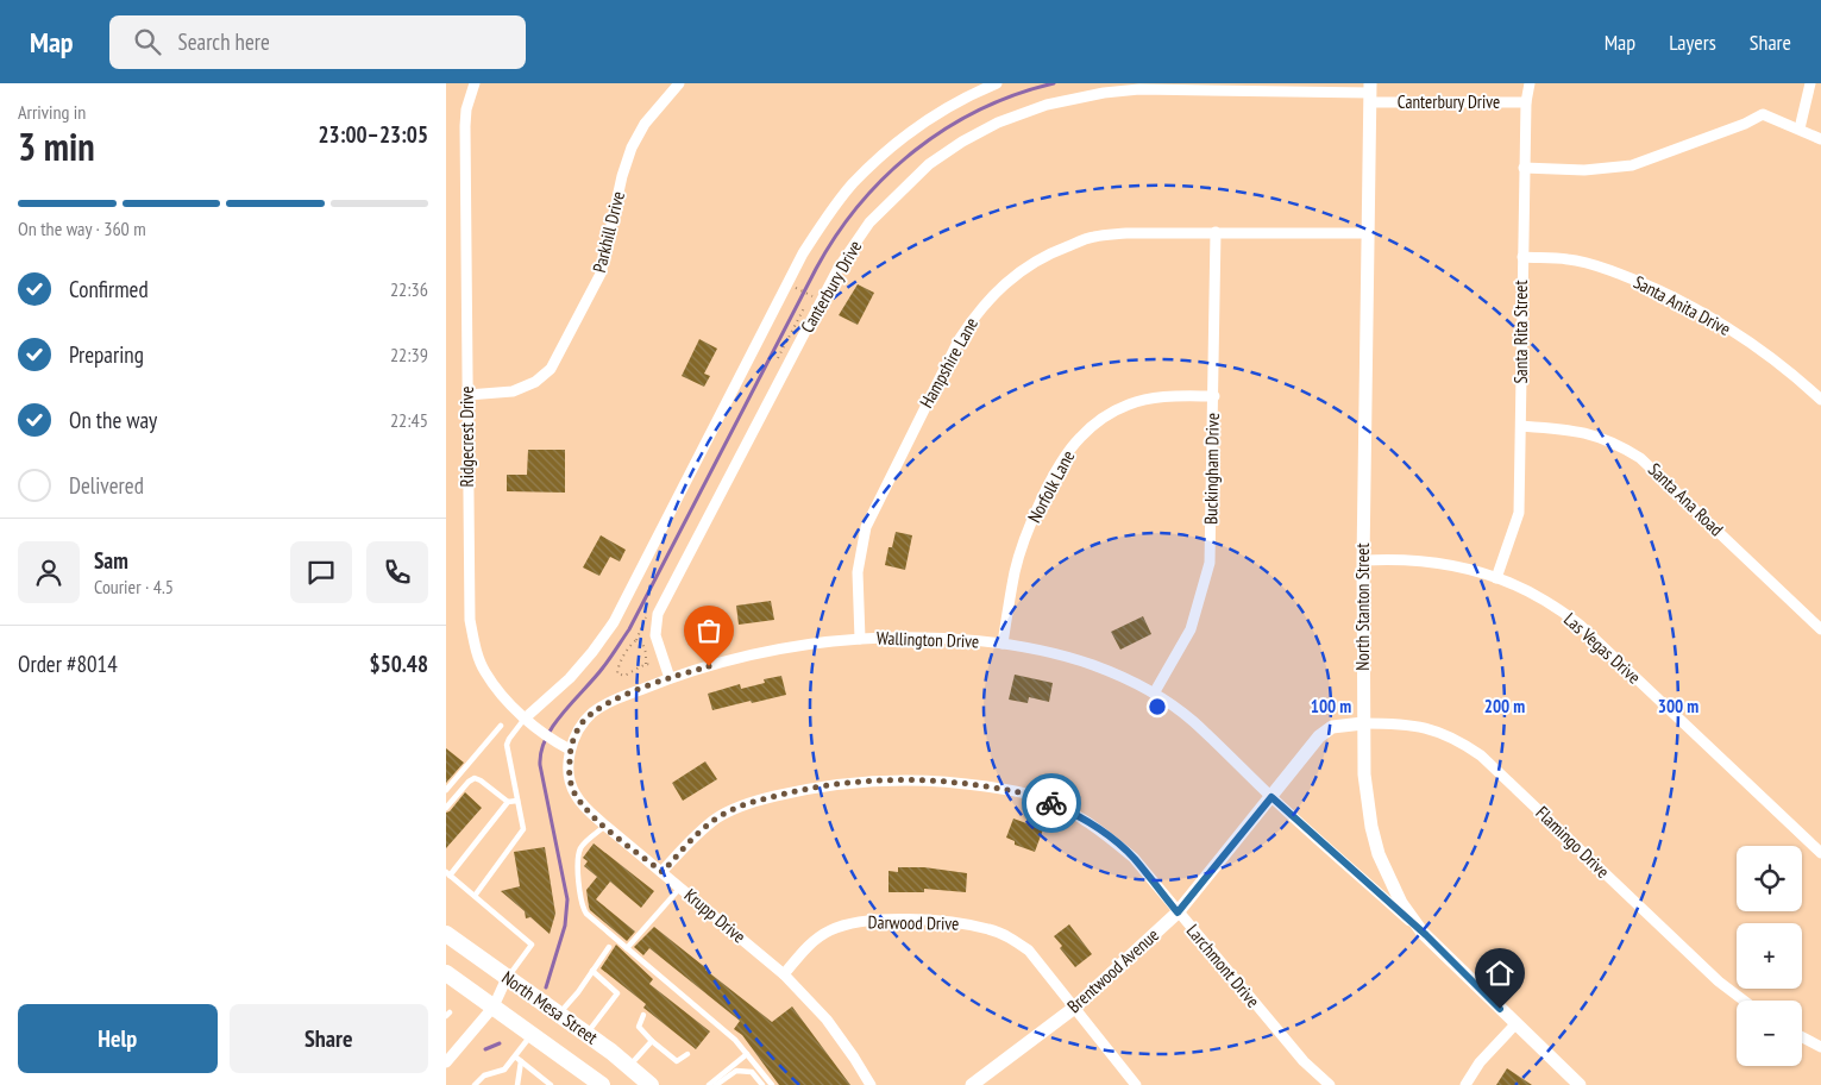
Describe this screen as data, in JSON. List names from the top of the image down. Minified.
{"streets":{"main road":["North Mesa Street"],"street":["Canterbury Drive","Parkhill Drive","Santa Anita Drive","Santa Rita Street","Hampshire Lane","Ridgecrest Drive","Buckingham Drive","Norfolk Lane","Santa Ana Road","North Stanton Street","Wallington Drive","Las Vegas Drive","Flamingo Drive","Krupp Drive","Darwood Drive","Larchmont Drive","Brentwood Avenue"]},"crossings":[["Canterbury Drive","Santa Rita Street"],["Canterbury Drive","North Stanton Street"],["Canterbury Drive","Wallington Drive"],["Parkhill Drive","Ridgecrest Drive"],["Santa Anita Drive","Santa Rita Street"],["Santa Rita Street","Santa Ana Road"],["Santa Rita Street","Las Vegas Drive"],["Hampshire Lane","Buckingham Drive"],["Hampshire Lane","North Stanton Street"],["Hampshire Lane","Wallington Drive"],["Ridgecrest Drive","Wallington Drive"],["Ridgecrest Drive","Krupp Drive"],["Buckingham Drive","Norfolk Lane"],["Buckingham Drive","Wallington Drive"],["Norfolk Lane","Wallington Drive"],["North Stanton Street","Wallington Drive"],["North Stanton Street","Las Vegas Drive"],["North Stanton Street","Flamingo Drive"],["North Stanton Street","Brentwood Avenue"],["Wallington Drive","Krupp Drive"],["Wallington Drive","Brentwood Avenue"],["Flamingo Drive","Brentwood Avenue"],["Krupp Drive","Darwood Drive"],["Krupp Drive","Larchmont Drive"],["Darwood Drive","Brentwood Avenue"],["Larchmont Drive","Brentwood Avenue"]],"page":{"header":"Map","search":"Search here","nav":["Map","Layers","Share"],"heading":["3 min","Arriving in","23:00–23:05"],"panel":["Sam","Courier · 4.5","Order #8014","$50.48"],"bar":"On the way · 360 m","list":[["Confirmed","22:36"],["Preparing","22:39"],["On the way","22:45"],"Delivered"],"map_buttons":["+","−"],"buttons":["Help","Share"]},"rings":["100 m","200 m","300 m"]}
